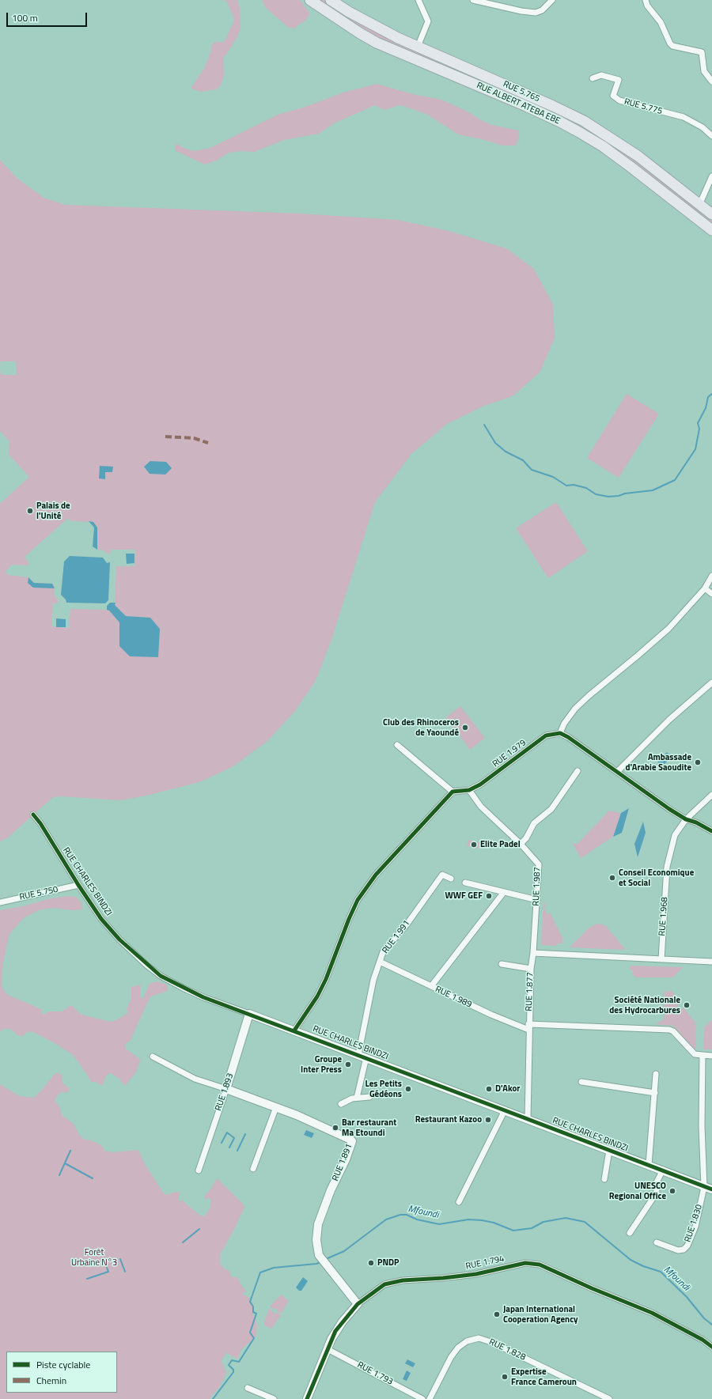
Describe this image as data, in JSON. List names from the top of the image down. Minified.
{"streets":{"highway":["RUE 5.765","RUE ALBERT ATEBA EBE"],"street":["RUE 5.775","RUE 1.979","RUE CHARLES BINDZI","RUE 1.987","RUE 5.750","RUE 1.968","RUE 1.991","RUE 1.877","RUE 1.989","RUE 1.893","RUE 1.891","RUE 1.830","RUE 1.794","RUE 1.828","RUE 1.793"]},"crossings":[["RUE 1.979","RUE 1.987"],["RUE CHARLES BINDZI","RUE 5.750"],["RUE CHARLES BINDZI","RUE 1.991"],["RUE CHARLES BINDZI","RUE 1.893"],["RUE CHARLES BINDZI","RUE 1.830"],["RUE 1.987","RUE 1.877"],["RUE 1.991","RUE 1.989"],["RUE 1.877","RUE 1.989"],["RUE 1.893","RUE 1.891"],["RUE 1.891","RUE 1.794"],["RUE 1.794","RUE 1.793"]],"water":["Mfoundi"],"parks":["Forêt Urbaine N°3"],"places":["Palais de l'Unité","Club des Rhinoceros de Yaoundé","Ambassade d'Arabie Saoudite","Elite Padel","Conseil Economique et Social","WWF GEF","Société Nationale des Hydrocarbures","Groupe Inter Press","Les Petits Gédéons","D'Akor","Restaurant Kazoo","Bar restaurant Ma Etoundi","UNESCO Regional Office","PNDP","Japan International Cooperation Agency","Expertise France Cameroun"],"legend":["Piste cyclable","Chemin"],"scale_bar":"100 m"}
